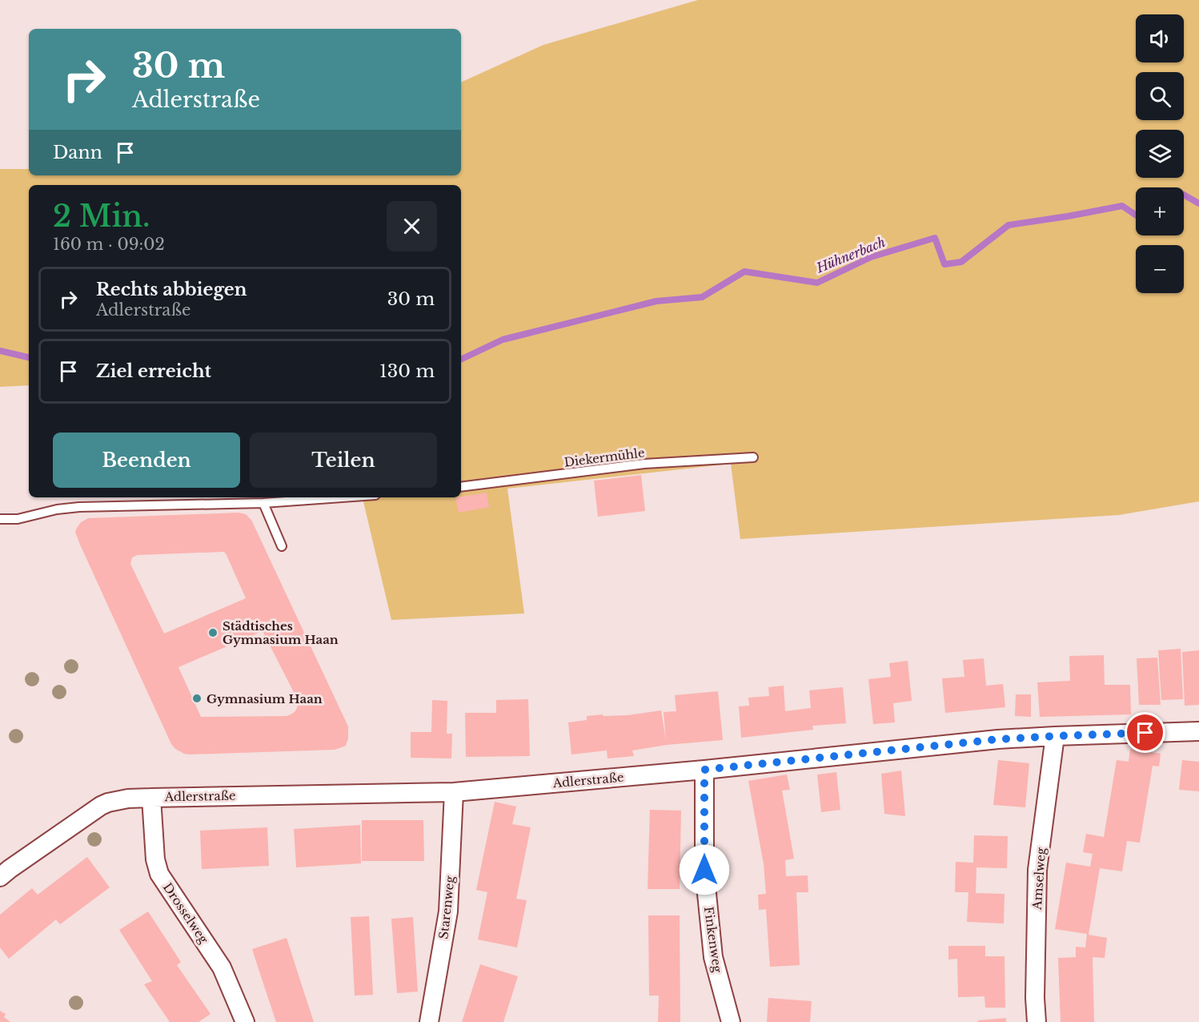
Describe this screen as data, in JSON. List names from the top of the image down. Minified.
{"streets":{"street":["Adlerstraße","Amselweg","Starenweg","Drosselweg","Finkenweg"],"lane":["Diekermühle"]},"crossings":[["Adlerstraße","Amselweg"],["Adlerstraße","Starenweg"],["Adlerstraße","Drosselweg"],["Adlerstraße","Finkenweg"]],"water":["Hühnerbach"],"places":["Städtisches Gymnasium Haan","Gymnasium Haan"],"page":{"map_buttons":["+","−"],"turn":["30 m","Adlerstraße"],"then":"Dann","heading":["2 Min.","160 m · 09:02"],"list":[{"name":"Rechts abbiegen","note":"Adlerstraße","value":"30 m"},{"name":"Ziel erreicht","value":"130 m"}],"buttons":["Beenden","Teilen"]}}
